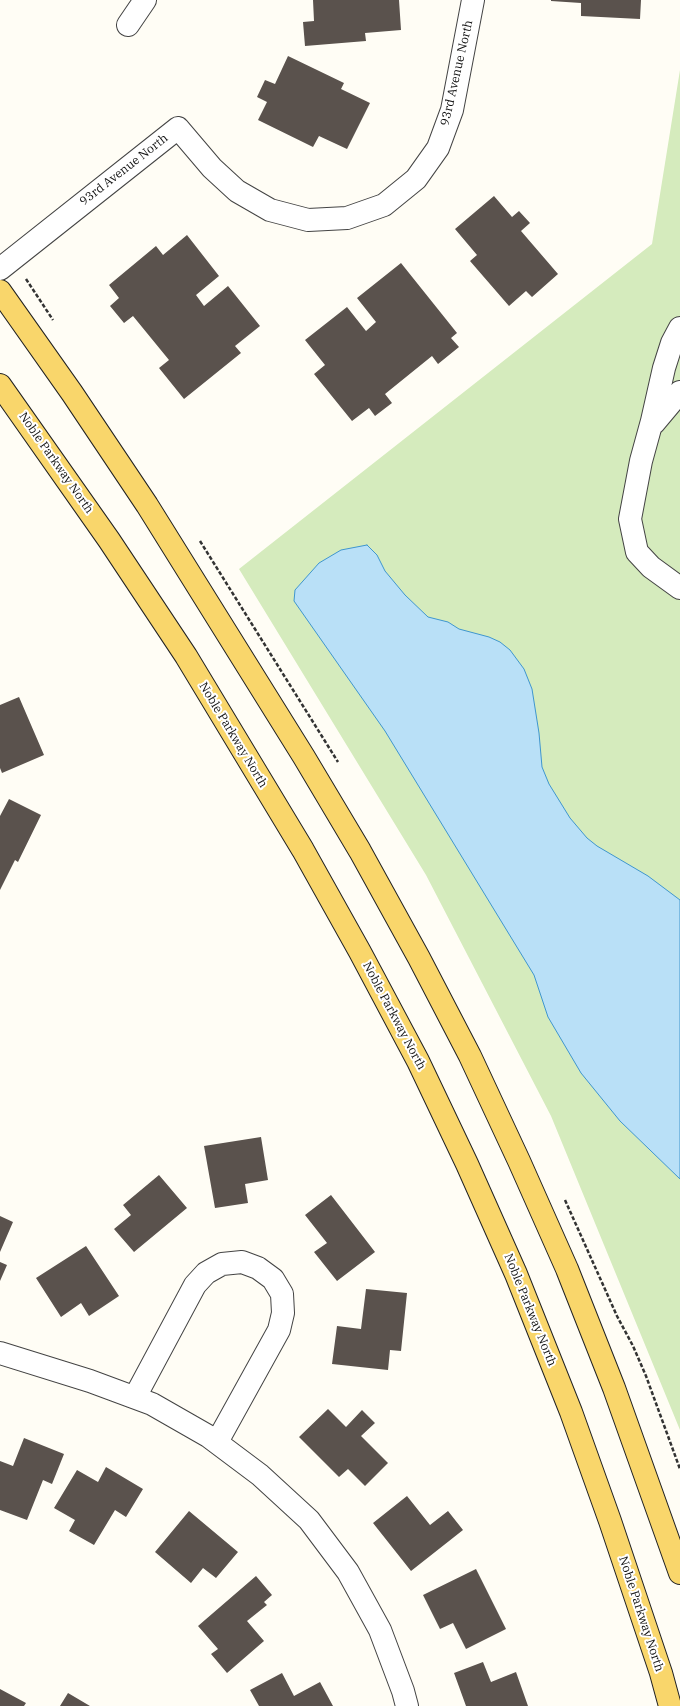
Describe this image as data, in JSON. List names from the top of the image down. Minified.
{"streets":{"main road":["Noble Parkway North"],"street":["93rd Avenue North"]}}
